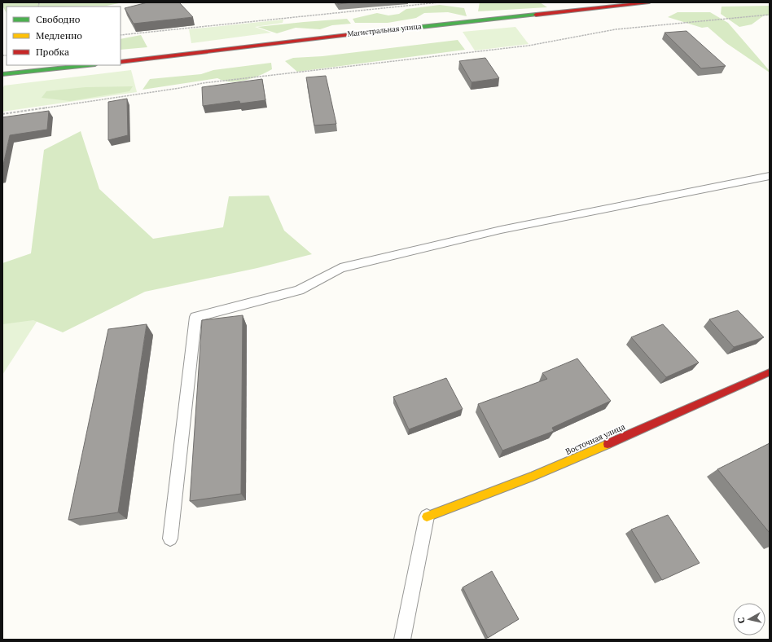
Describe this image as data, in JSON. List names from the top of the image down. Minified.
{"streets":{"main road":["Магистральная улица","Восточная улица"]},"legend":["Свободно","Медленно","Пробка"],"north":"left"}
